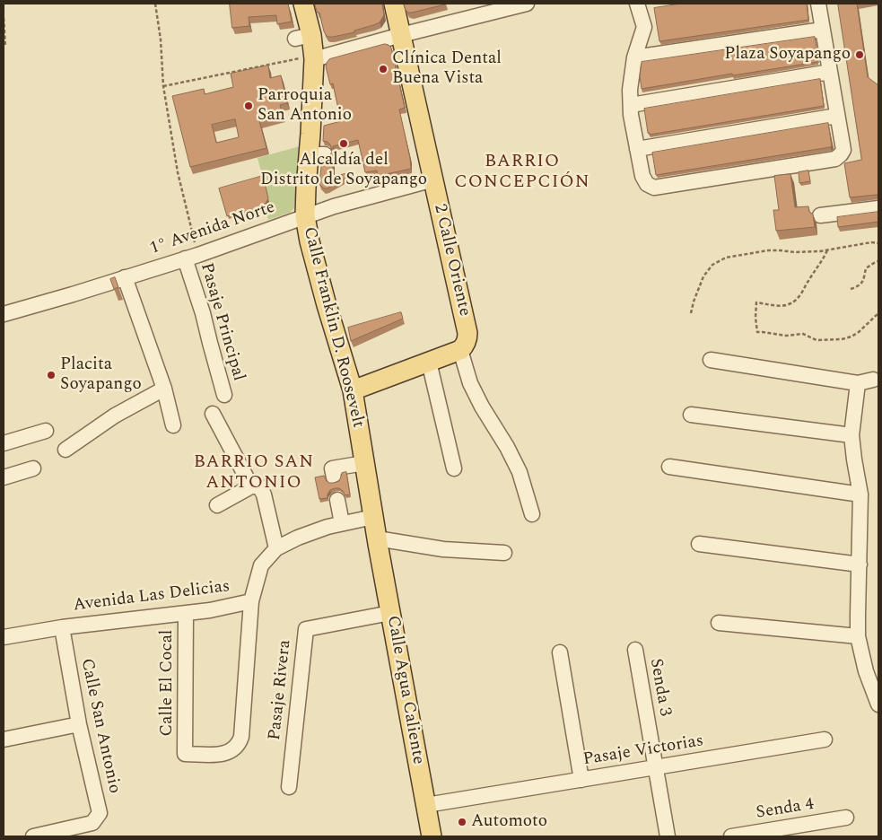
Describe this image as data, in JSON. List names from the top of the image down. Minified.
{"streets":{"main road":["2 Calle Oriente","Calle Franklin D. Roosevelt","Calle Agua Caliente"],"street":["1° Avenida Norte","Pasaje Principal","Avenida Las Delicias","Calle El Cocal","Senda 3","Pasaje Rivera","Calle San Antonio","Pasaje Victorias","Senda 4"]},"crossings":[["1° Avenida Norte","2 Calle Oriente"],["1° Avenida Norte","Pasaje Principal"],["1° Avenida Norte","Calle Franklin D. Roosevelt"],["Calle Franklin D. Roosevelt","Avenida Las Delicias"],["Calle Franklin D. Roosevelt","Calle Agua Caliente"],["Avenida Las Delicias","Calle El Cocal"],["Avenida Las Delicias","Calle San Antonio"],["Senda 3","Pasaje Victorias"],["Pasaje Rivera","Calle Agua Caliente"],["Calle Agua Caliente","Pasaje Victorias"]],"districts":["BARRIO CONCEPCIÓN","BARRIO SAN ANTONIO"],"places":["Plaza Soyapango","Clínica Dental Buena Vista","Parroquia San Antonio","Alcaldía del Distrito de Soyapango","Placita Soyapango","Automoto"]}
